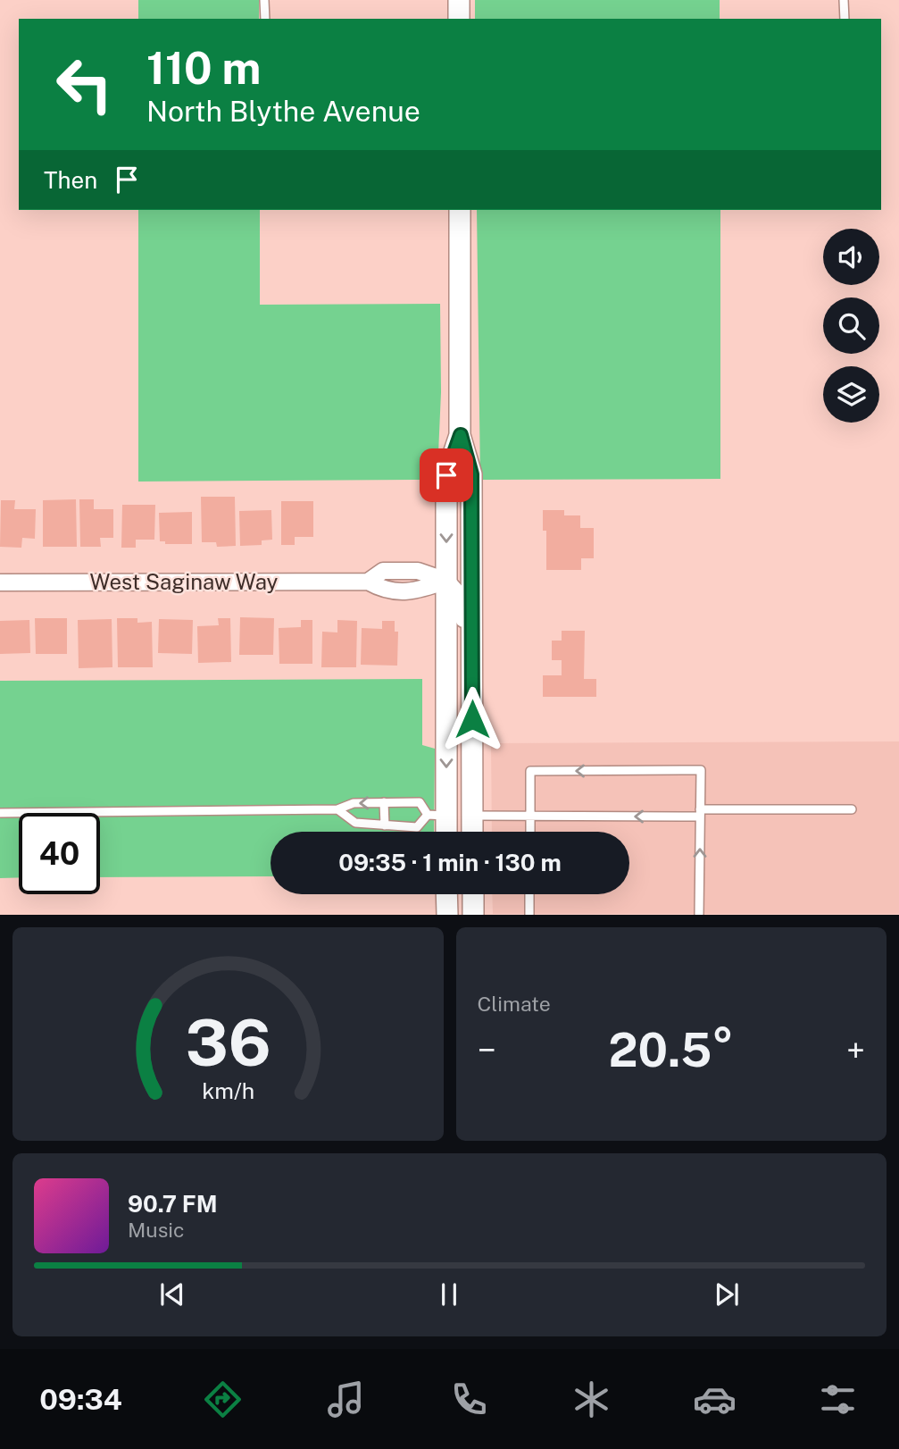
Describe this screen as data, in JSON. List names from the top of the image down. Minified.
{"streets":{"street":["West Saginaw Way"]},"page":{"turn":["110 m","North Blythe Avenue"],"then":"Then","limit":"40","trip":"09:35 · 1 min · 130 m","tile":"Climate","heat":["−","20.5°","+"],"song":["90.7 FM","Music"],"tabs":"09:34","gauge":["36","km/h"]}}
